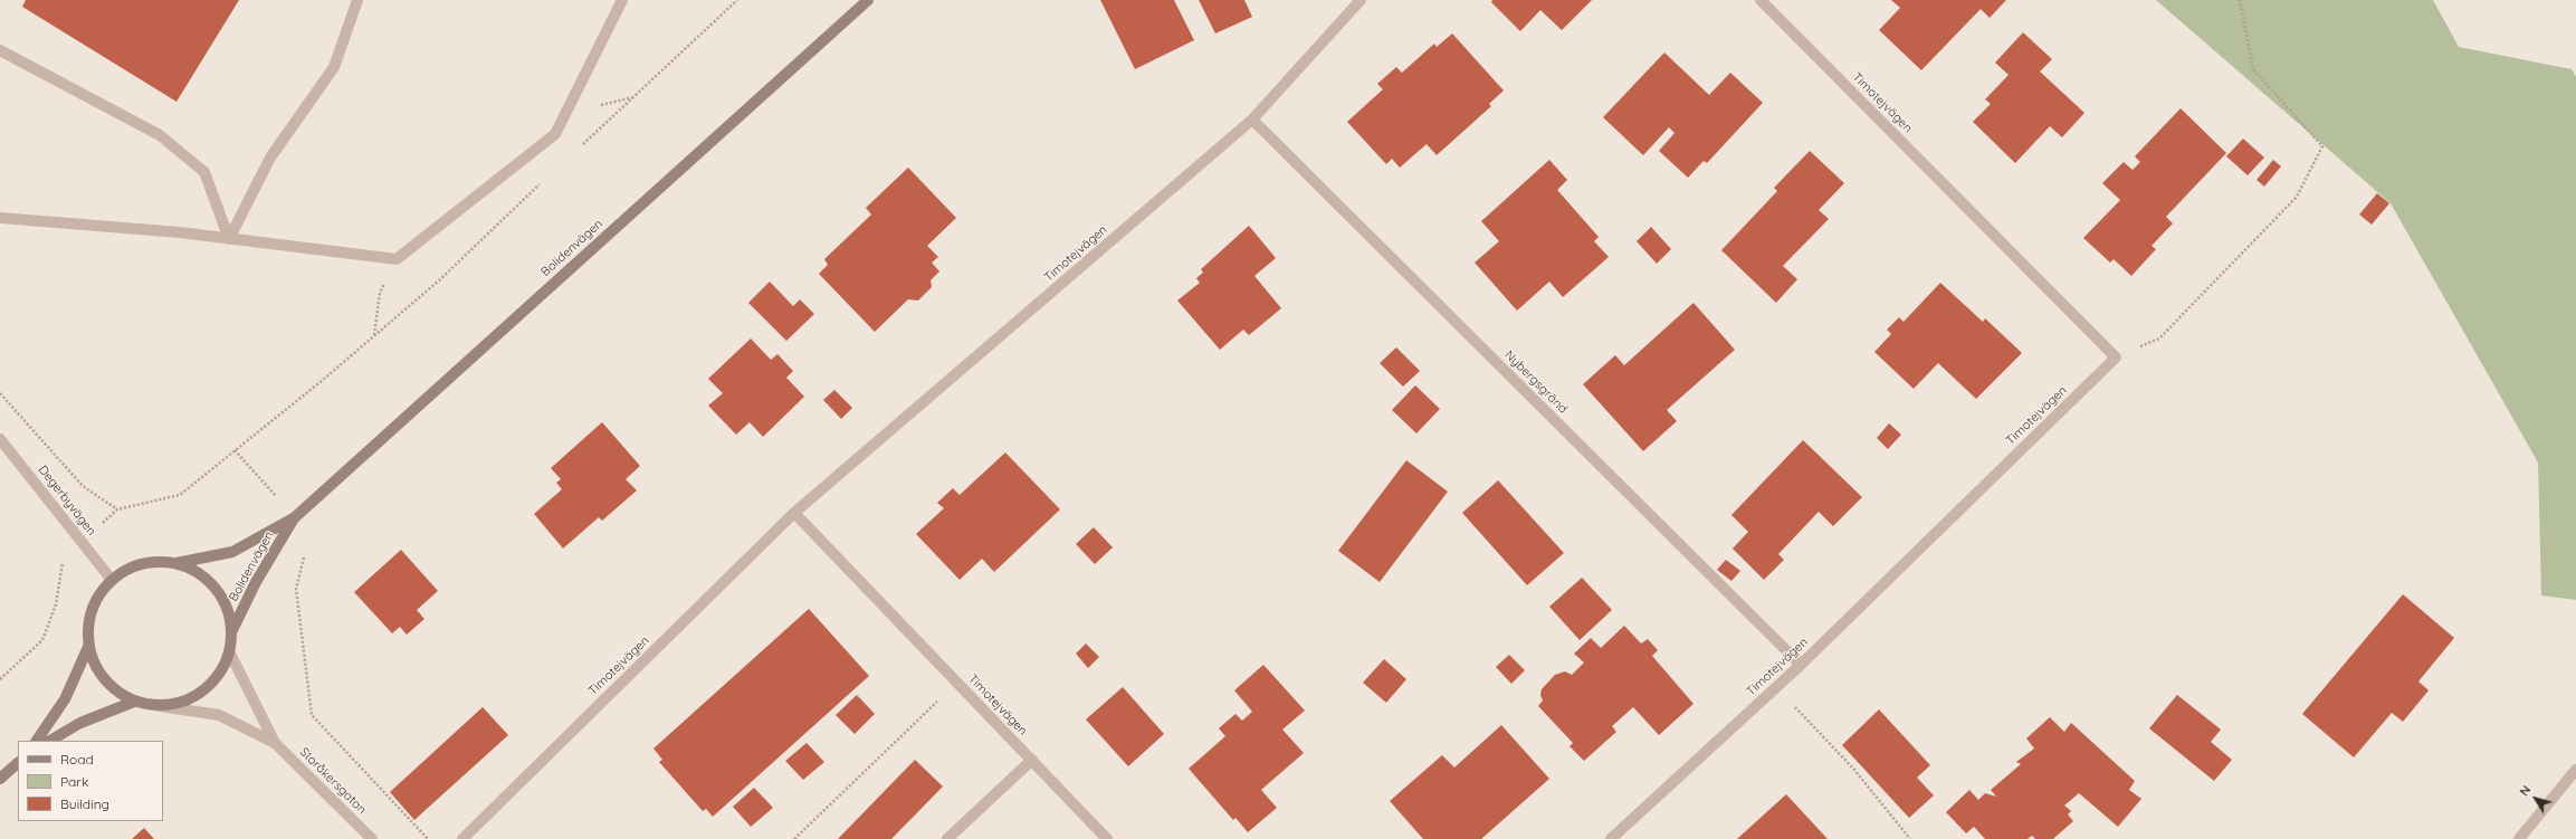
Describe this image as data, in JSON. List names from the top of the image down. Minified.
{"streets":{"main road":["Bolidenvägen"],"street":["Timotejvägen","Nybergsgränd","Degerbyvägen","Storåkersgatan"]},"crossings":[["Timotejvägen","Nybergsgränd"],["Bolidenvägen","Degerbyvägen"],["Bolidenvägen","Storåkersgatan"],["Degerbyvägen","Storåkersgatan"]],"legend":["Road","Park","Building"],"north":"top left"}
